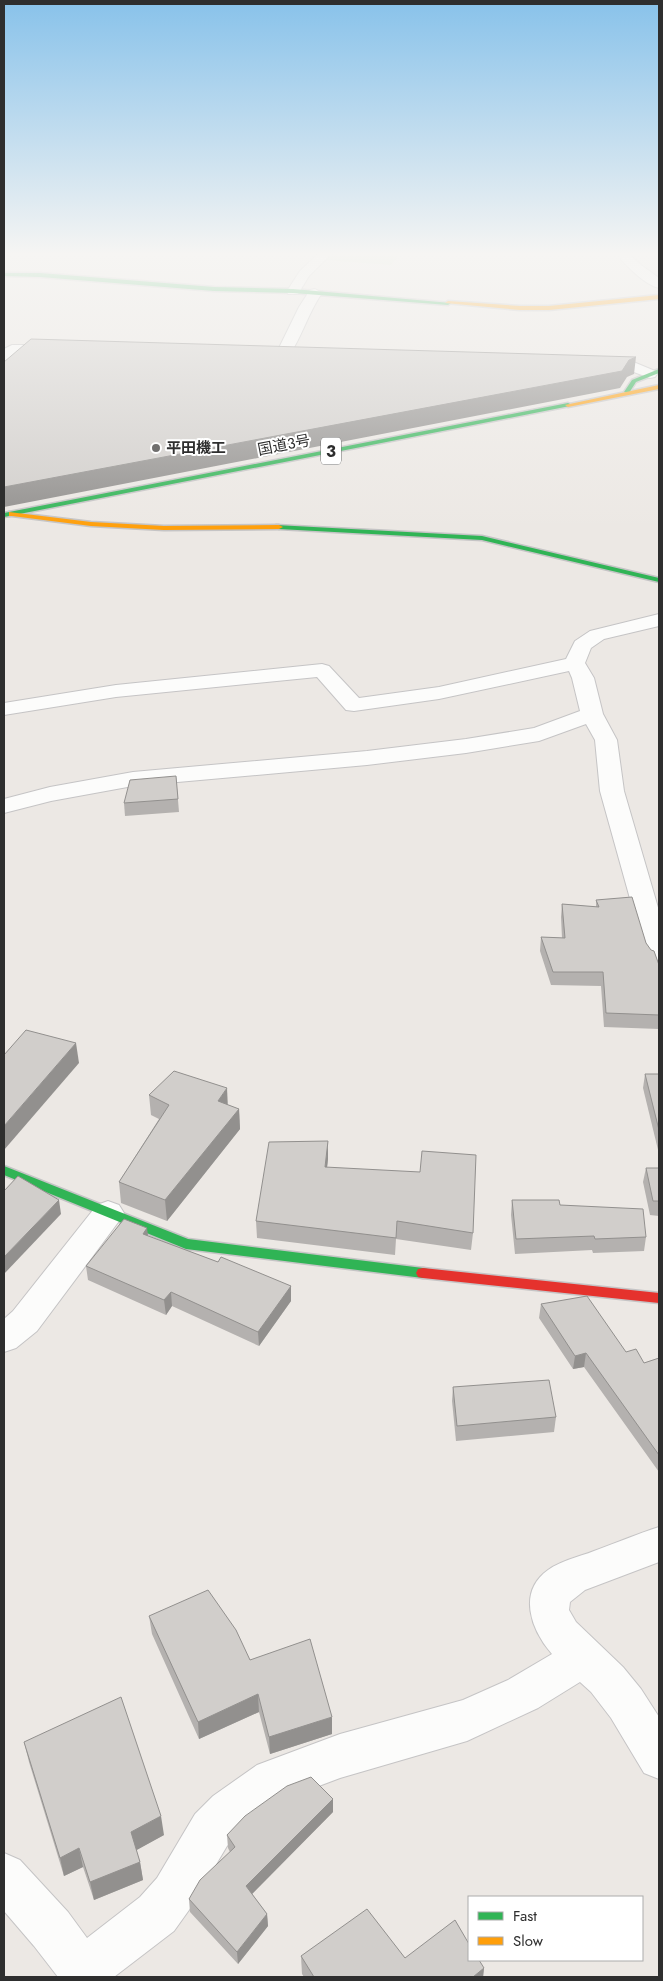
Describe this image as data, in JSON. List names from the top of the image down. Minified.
{"streets":{"main road":["国道3号","3"]},"places":["平田機工"],"legend":["Fast","Slow"]}
